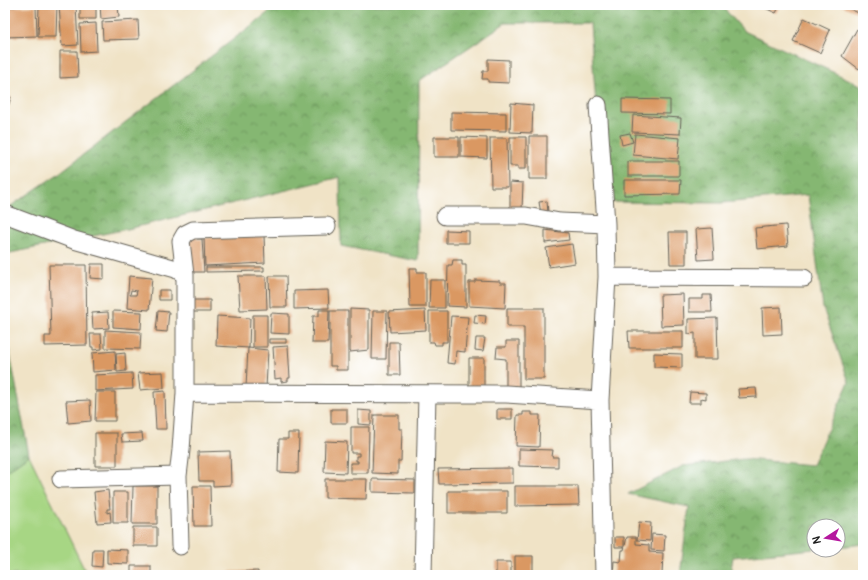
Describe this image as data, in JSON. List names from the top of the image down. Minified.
{"north":"left"}
